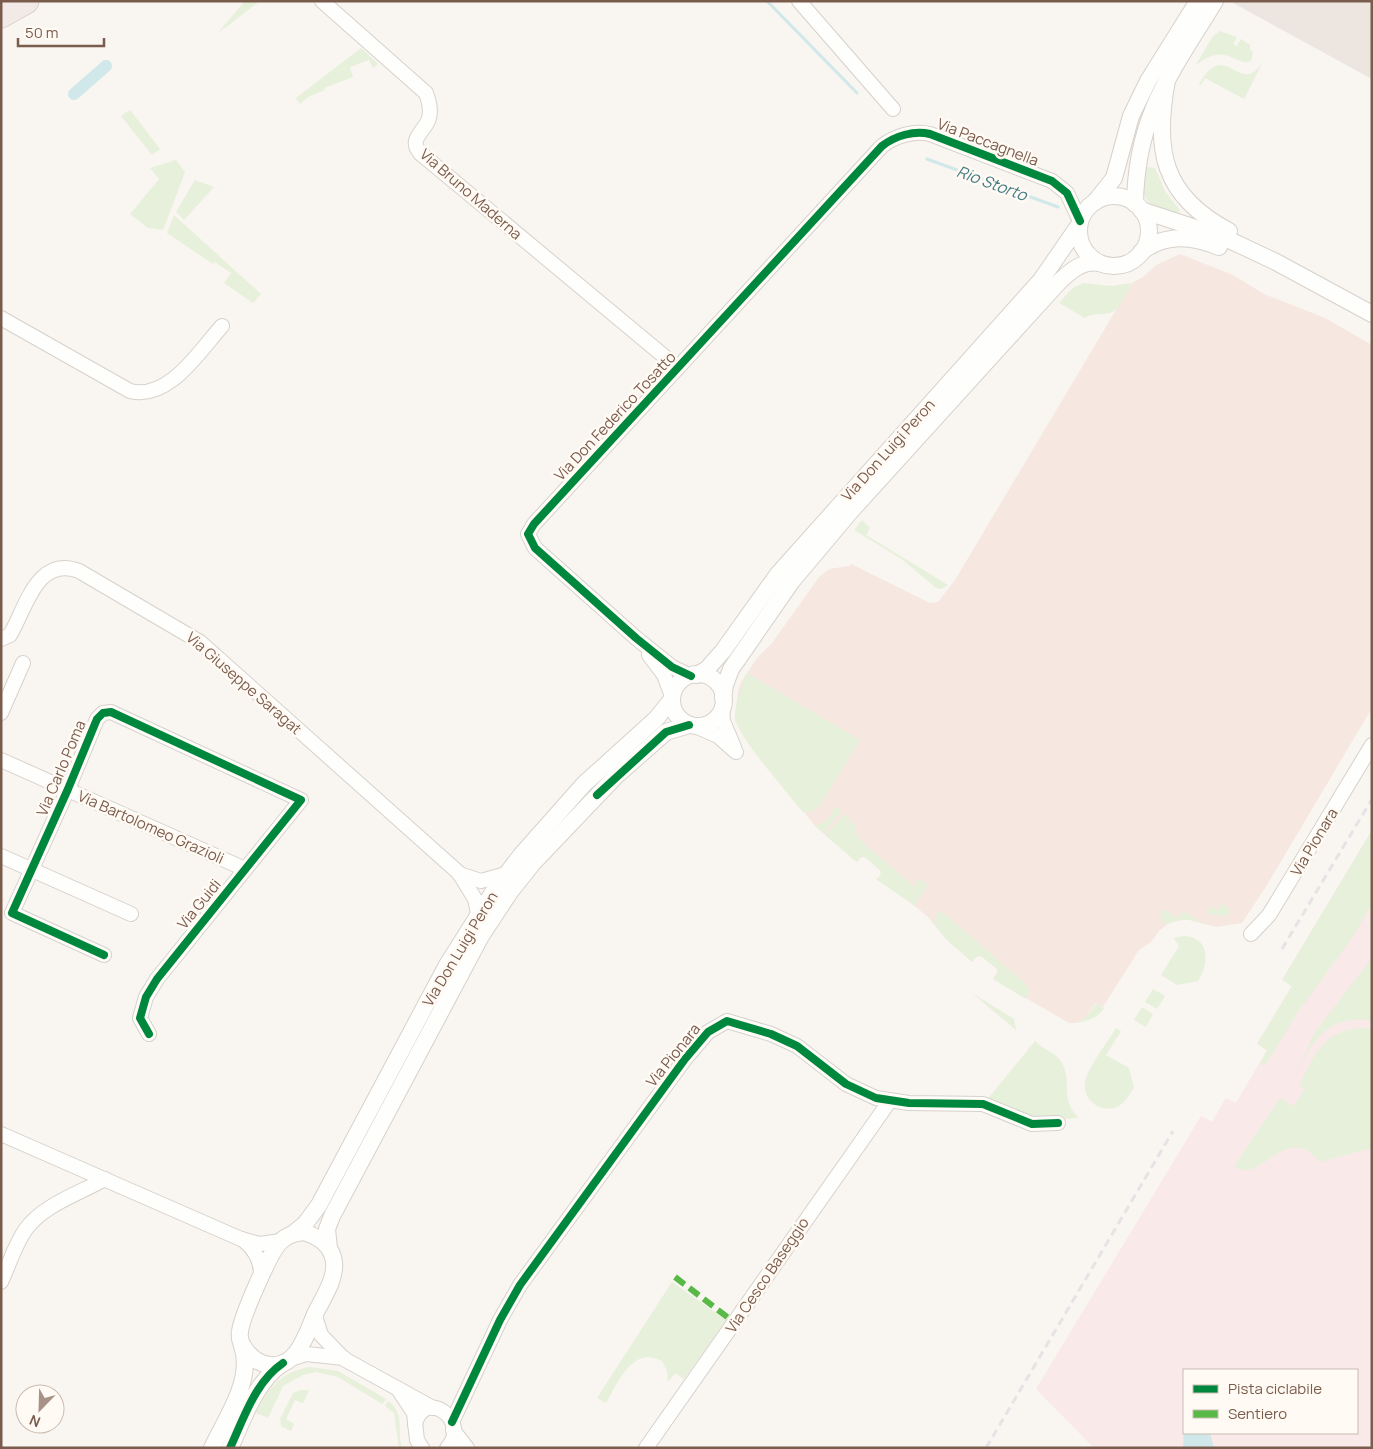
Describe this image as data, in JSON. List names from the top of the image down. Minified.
{"streets":{"street":["Via Paccagnella","Via Bruno Maderna","Via Don Federico Tosatto","Via Don Luigi Peron","Via Giuseppe Saragat","Via Carlo Poma","Via Bartolomeo Grazioli","Via Pionara","Via Guidi","Via Cesco Baseggio"]},"crossings":[["Via Paccagnella","Via Don Federico Tosatto"],["Via Paccagnella","Via Don Luigi Peron"],["Via Bruno Maderna","Via Don Federico Tosatto"],["Via Don Federico Tosatto","Via Don Luigi Peron"],["Via Don Luigi Peron","Via Giuseppe Saragat"],["Via Carlo Poma","Via Bartolomeo Grazioli"],["Via Carlo Poma","Via Guidi"],["Via Bartolomeo Grazioli","Via Guidi"],["Via Pionara","Via Cesco Baseggio"]],"water":["Rio Storto"],"legend":["Pista ciclabile","Sentiero"],"scale_bar":"50 m","north":"bottom left"}
